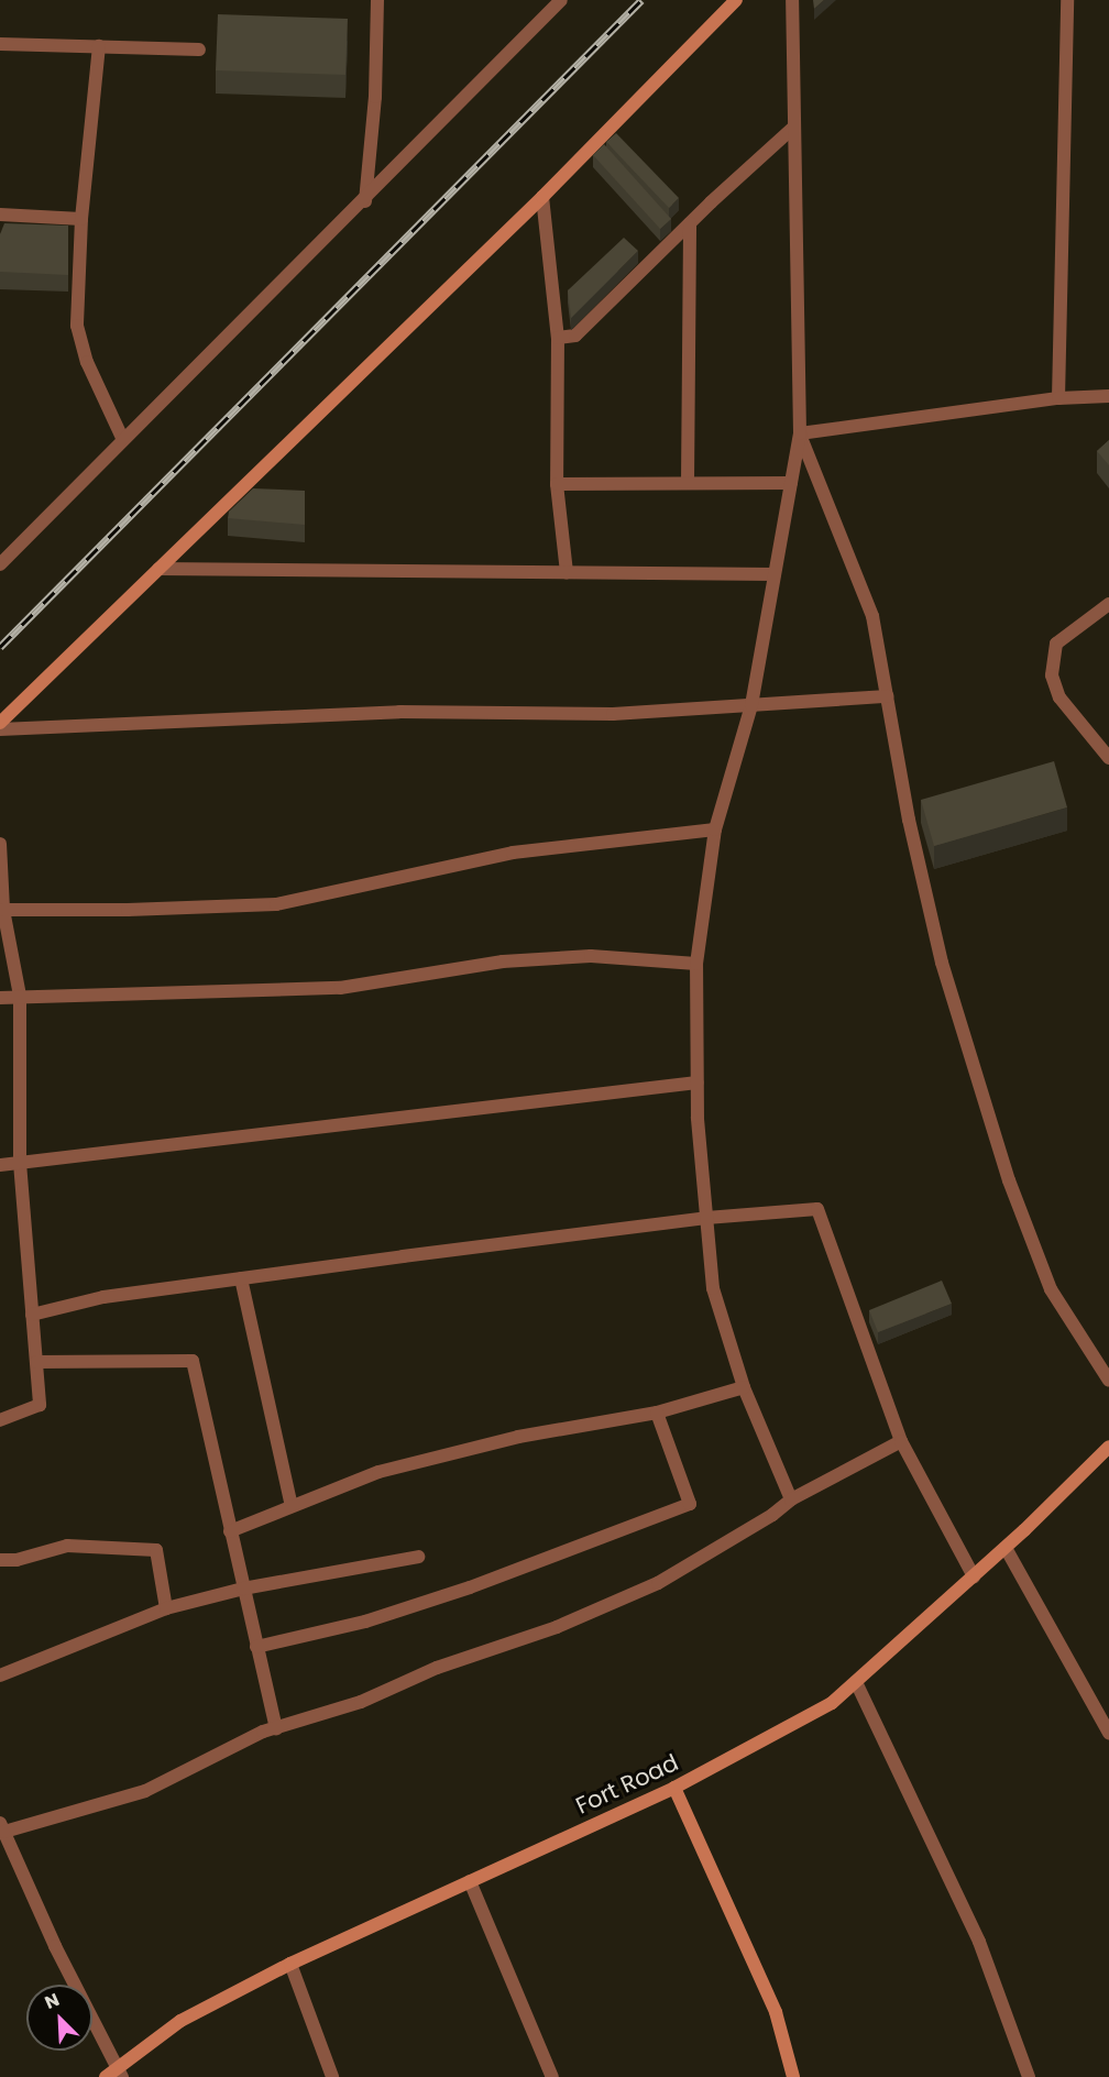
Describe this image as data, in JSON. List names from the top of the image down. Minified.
{"streets":{"street":["Fort Road"]},"north":"top left"}
